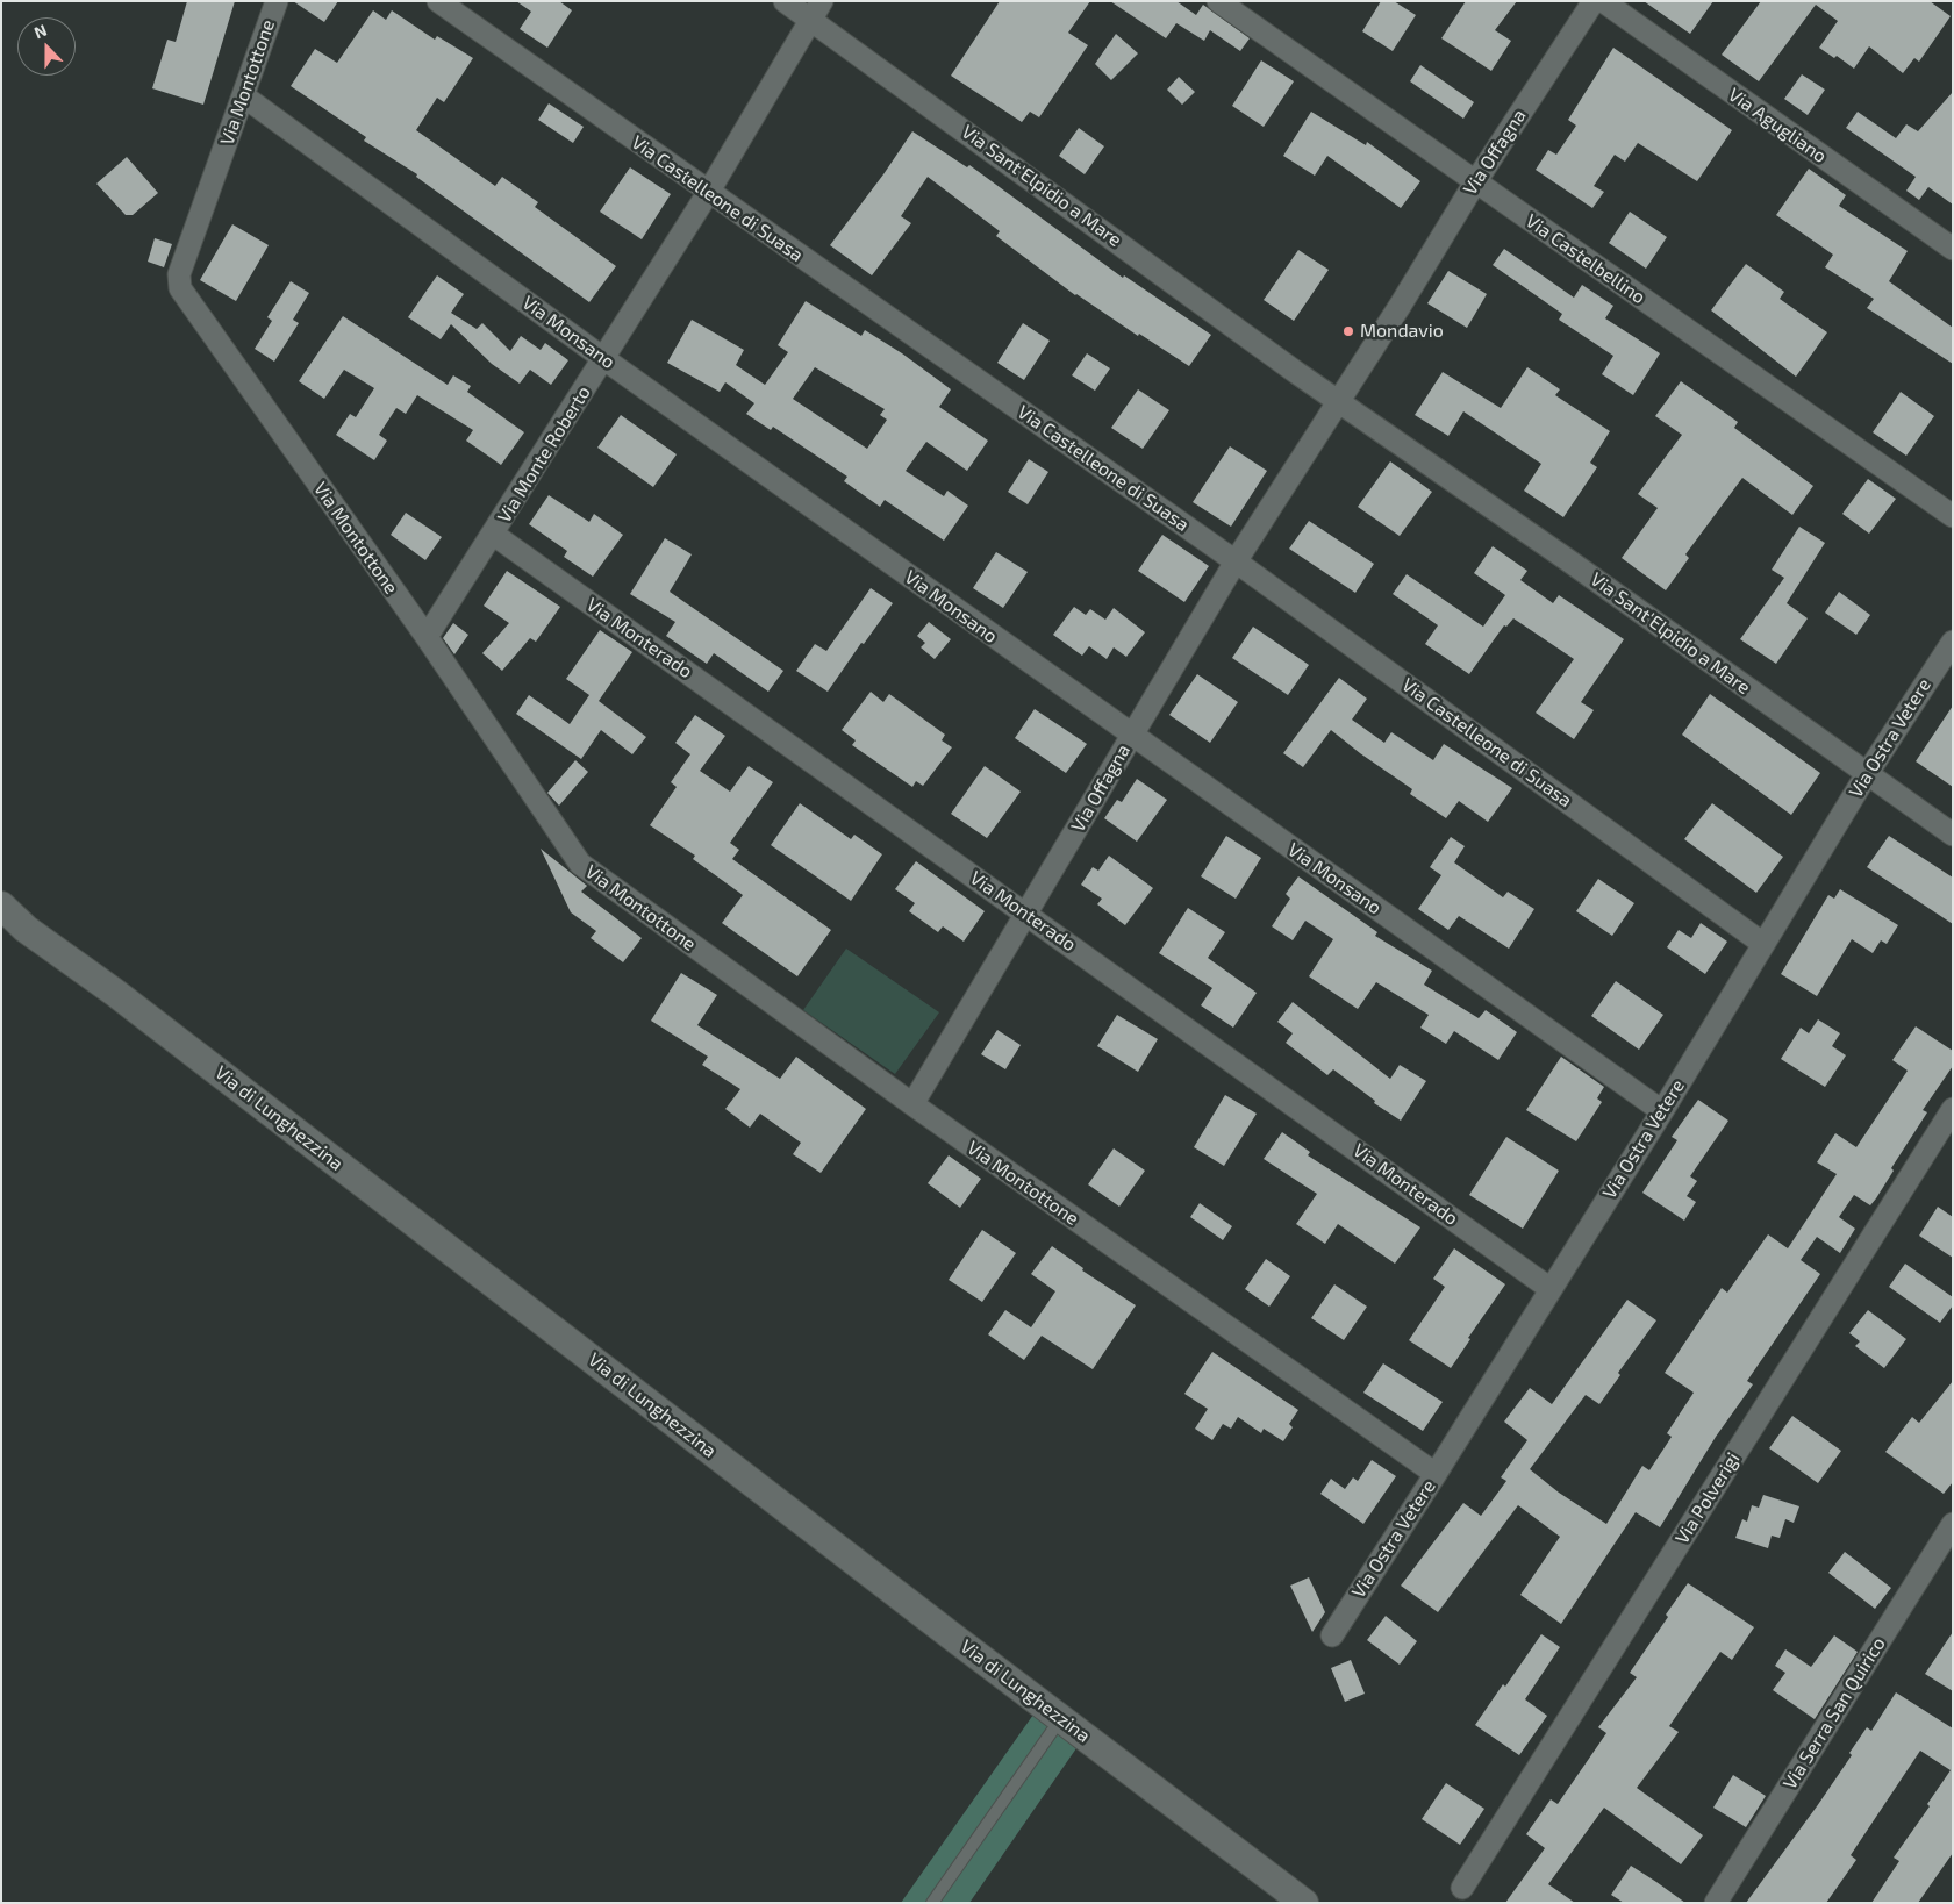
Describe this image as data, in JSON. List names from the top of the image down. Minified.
{"streets":{"street":["Via Montottone","Via Agugliano","Via Offagna","Via Sant'Elpidio a Mare","Via Castelleone di Suasa","Via Castelbellino","Via Monsano","Via Monte Roberto","Via Monterado","Via Ostra Vetere","Via di Lunghezzina","Via Polverigi","Via Serra San Quirico"]},"crossings":[["Via Montottone","Via Offagna"],["Via Montottone","Via Monsano"],["Via Montottone","Via Monte Roberto"],["Via Montottone","Via Ostra Vetere"],["Via Offagna","Via Sant'Elpidio a Mare"],["Via Offagna","Via Castelleone di Suasa"],["Via Offagna","Via Castelbellino"],["Via Offagna","Via Monsano"],["Via Offagna","Via Monterado"],["Via Sant'Elpidio a Mare","Via Monte Roberto"],["Via Sant'Elpidio a Mare","Via Ostra Vetere"],["Via Castelleone di Suasa","Via Monte Roberto"],["Via Castelleone di Suasa","Via Ostra Vetere"],["Via Monsano","Via Monte Roberto"],["Via Monsano","Via Ostra Vetere"],["Via Monte Roberto","Via Monterado"],["Via Monterado","Via Ostra Vetere"]],"places":["Mondavio"],"north":"top"}
